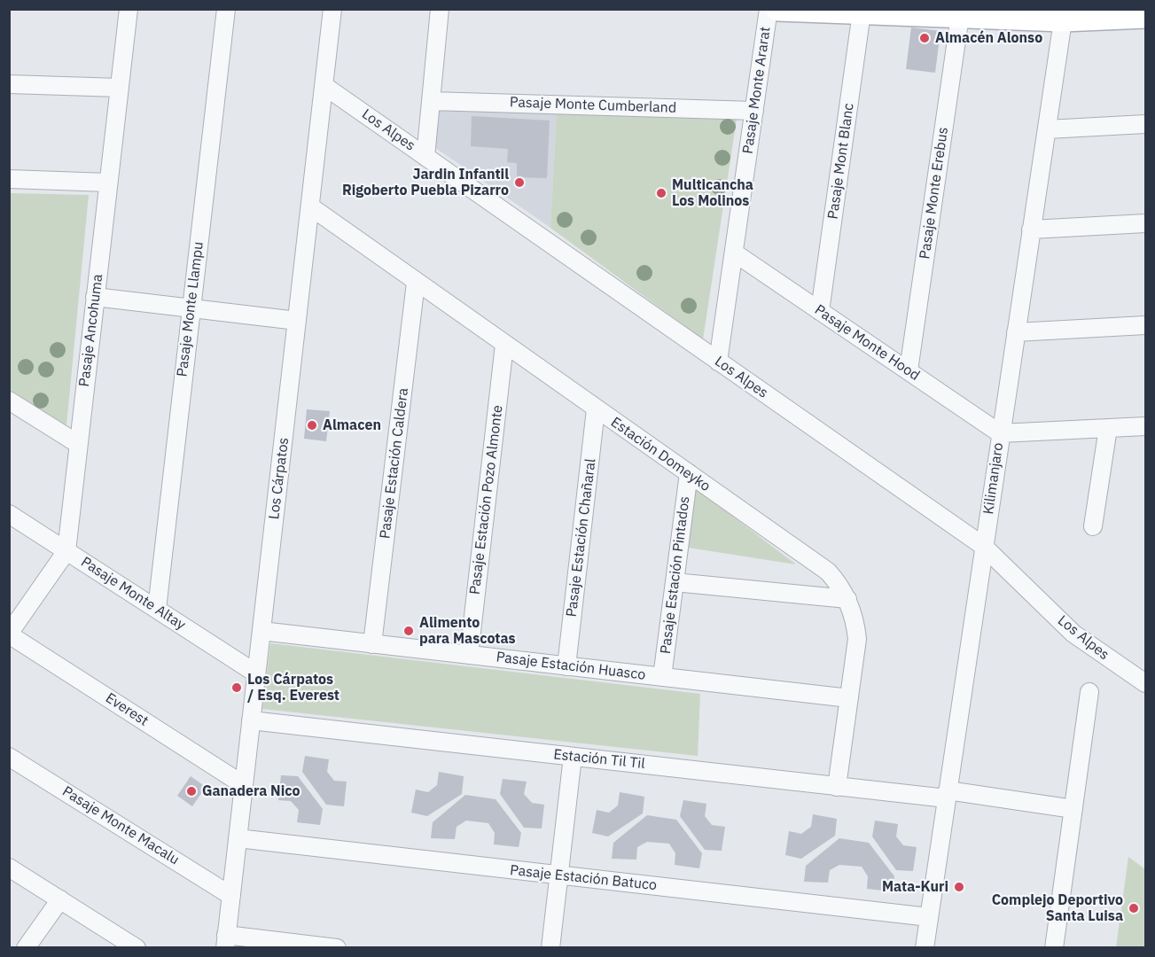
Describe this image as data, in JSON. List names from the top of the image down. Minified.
{"streets":{"street":["Pasaje Monte Ararat","Pasaje Monte Cumberland","Los Alpes","Pasaje Mont Blanc","Pasaje Monte Erebus","Pasaje Monte Llampu","Pasaje Ancohuma","Pasaje Monte Hood","Estación Domeyko","Pasaje Estación Caldera","Los Cárpatos","Kilimanjaro","Pasaje Estación Pozo Almonte","Pasaje Estación Chañaral","Pasaje Estación Pintados","Pasaje Monte Altay","Pasaje Estación Huasco","Everest","Estación Til Til","Pasaje Monte Macalu","Pasaje Estación Batuco"]},"crossings":[["Pasaje Monte Ararat","Pasaje Monte Cumberland"],["Pasaje Monte Ararat","Los Alpes"],["Pasaje Monte Ararat","Pasaje Monte Hood"],["Los Alpes","Los Cárpatos"],["Los Alpes","Kilimanjaro"],["Pasaje Mont Blanc","Pasaje Monte Hood"],["Pasaje Monte Erebus","Pasaje Monte Hood"],["Pasaje Monte Llampu","Pasaje Monte Altay"],["Pasaje Ancohuma","Pasaje Monte Altay"],["Pasaje Ancohuma","Everest"],["Pasaje Monte Hood","Kilimanjaro"],["Estación Domeyko","Pasaje Estación Caldera"],["Estación Domeyko","Los Cárpatos"],["Estación Domeyko","Pasaje Estación Pozo Almonte"],["Estación Domeyko","Pasaje Estación Chañaral"],["Estación Domeyko","Pasaje Estación Pintados"],["Estación Domeyko","Pasaje Estación Huasco"],["Estación Domeyko","Estación Til Til"],["Pasaje Estación Caldera","Pasaje Estación Huasco"],["Los Cárpatos","Pasaje Monte Altay"],["Los Cárpatos","Pasaje Estación Huasco"],["Los Cárpatos","Everest"],["Los Cárpatos","Estación Til Til"],["Los Cárpatos","Pasaje Monte Macalu"],["Los Cárpatos","Pasaje Estación Batuco"],["Kilimanjaro","Estación Til Til"],["Kilimanjaro","Pasaje Estación Batuco"],["Pasaje Estación Pozo Almonte","Pasaje Estación Huasco"],["Pasaje Estación Chañaral","Pasaje Estación Huasco"],["Pasaje Estación Pintados","Pasaje Estación Huasco"]],"places":["Almacén Alonso","Jardin Infantil Rigoberto Puebla Pizarro","Multicancha Los Molinos","Almacen","Alimento para Mascotas","Los Cárpatos / Esq. Everest","Ganadera Nico","Mata-Kuri","Complejo Deportivo Santa Luisa"]}
